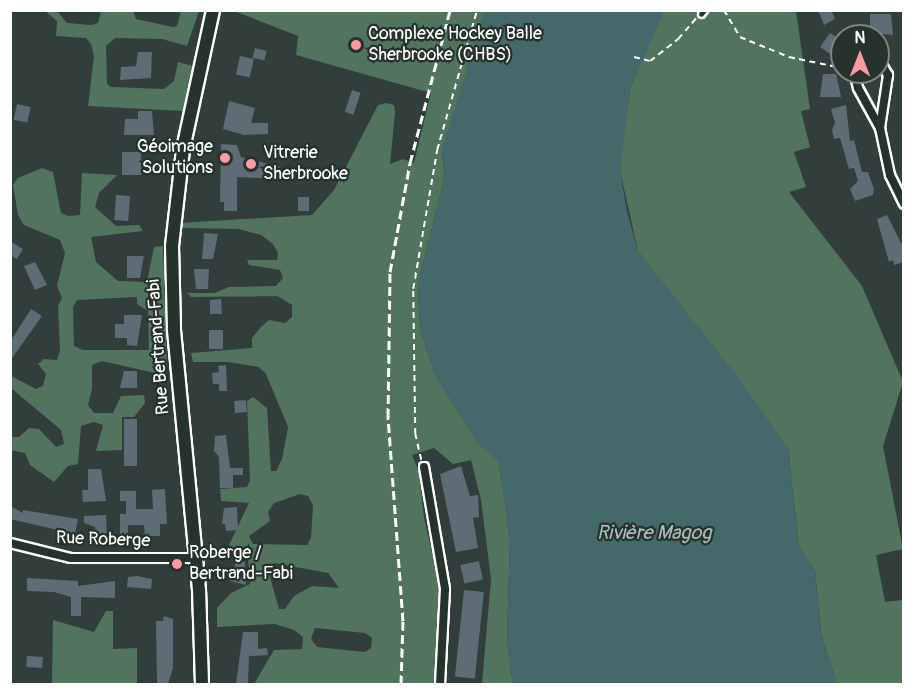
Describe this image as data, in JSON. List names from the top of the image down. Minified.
{"streets":{"street":["Rue Bertrand-Fabi","Rue Roberge"]},"crossings":[["Rue Bertrand-Fabi","Rue Roberge"]],"water":["Rivière Magog"],"places":["Complexe Hockey Balle Sherbrooke (CHBS)","Géoimage Solutions","Vitrerie Sherbrooke","Roberge / Bertrand-Fabi"],"north":"top"}
